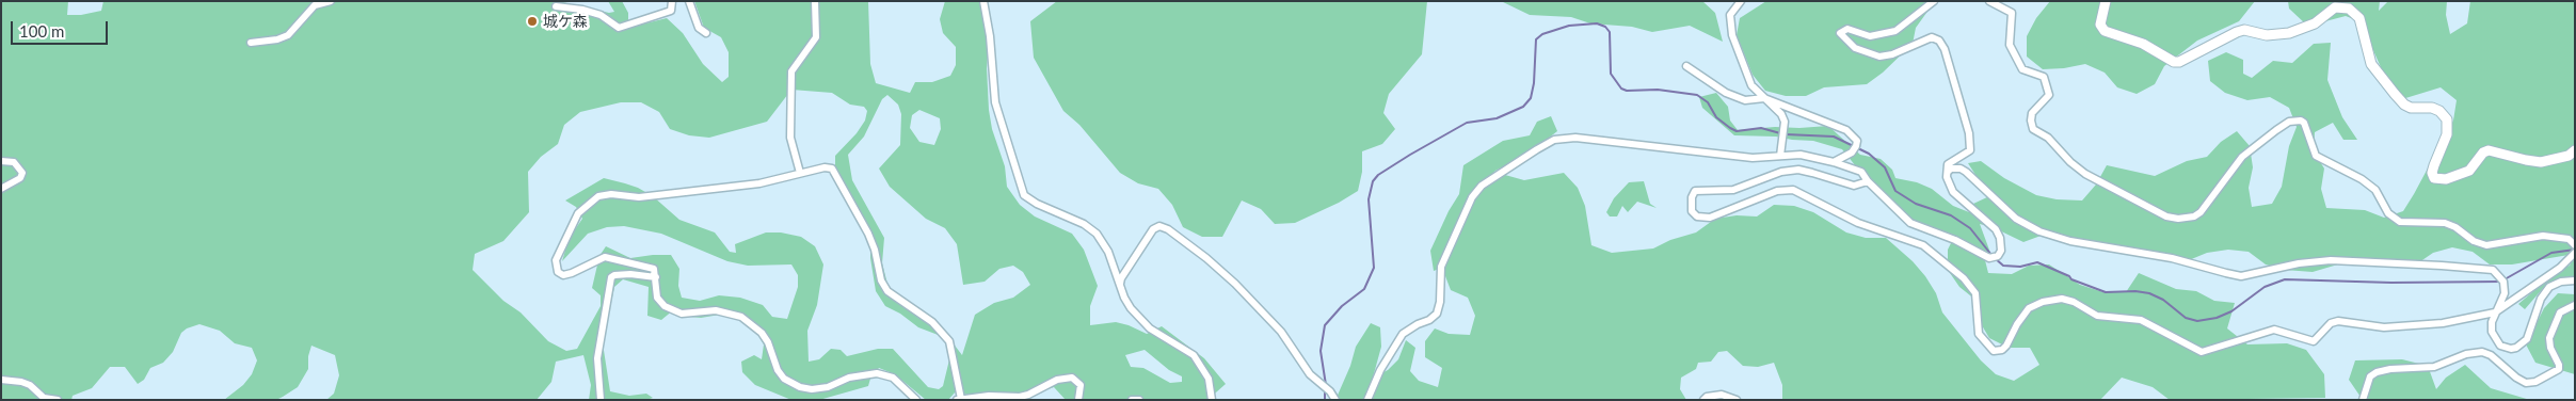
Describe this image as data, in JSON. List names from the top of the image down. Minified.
{"places":["城ケ森"],"scale_bar":"100 m"}
